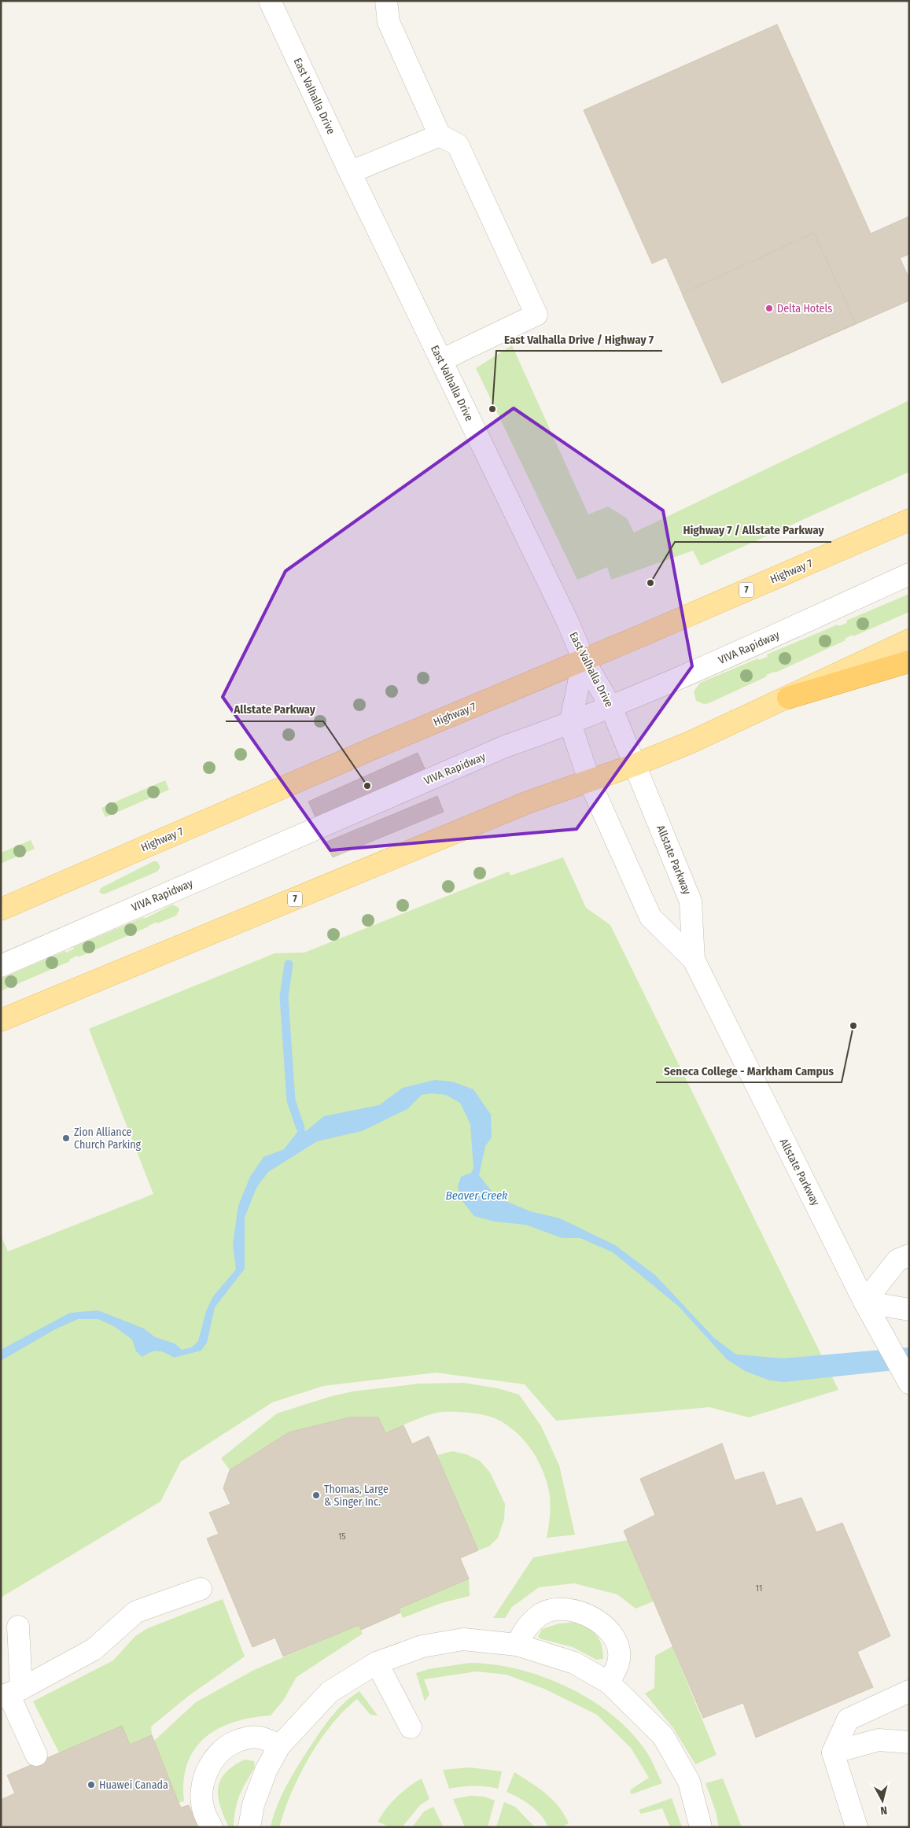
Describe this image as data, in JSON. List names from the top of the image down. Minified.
{"streets":{"main road":["Highway 7","7"],"street":["East Valhalla Drive","VIVA Rapidway","Allstate Parkway"]},"crossings":[["East Valhalla Drive","Highway 7"],["East Valhalla Drive","7"],["East Valhalla Drive","VIVA Rapidway"],["East Valhalla Drive","Allstate Parkway"],["7","Allstate Parkway"],["VIVA Rapidway","Allstate Parkway"]],"water":["Beaver Creek"],"places":["Delta Hotels","East Valhalla Drive / Highway 7","Highway 7 / Allstate Parkway","Allstate Parkway","Seneca College - Markham Campus","Zion Alliance Church Parking","Thomas, Large & Singer Inc.","Huawei Canada"],"house_numbers":["15","11"],"north":"bottom"}
